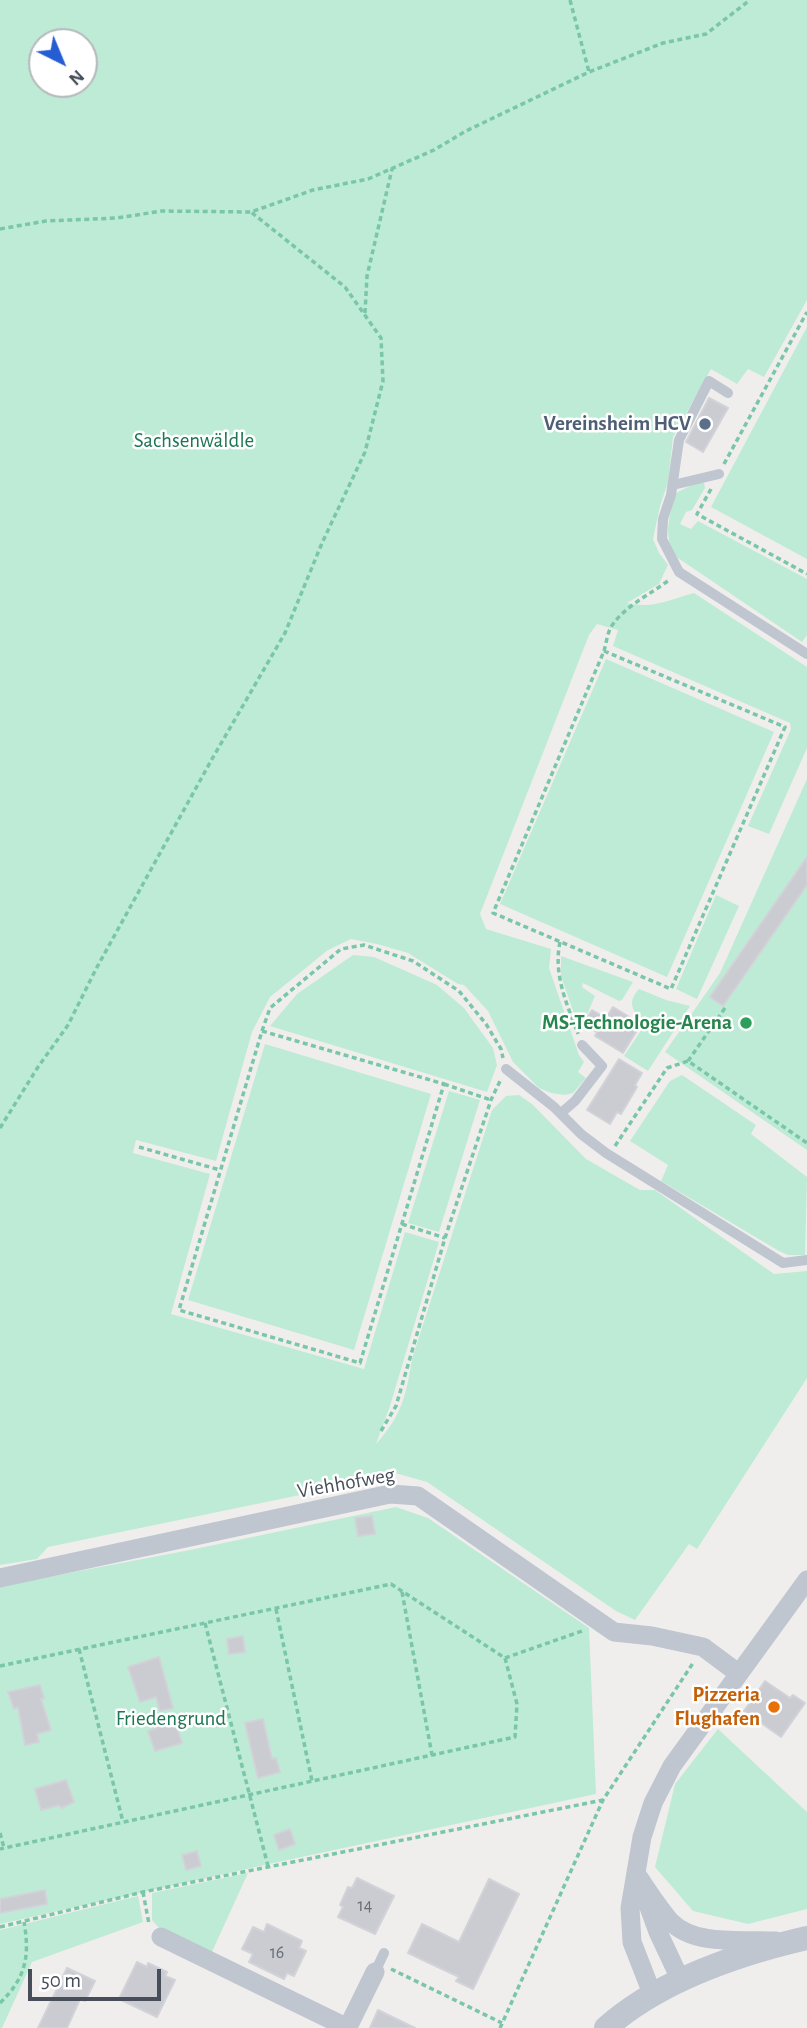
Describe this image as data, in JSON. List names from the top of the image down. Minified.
{"streets":{"street":["Viehhofweg"]},"parks":["Sachsenwäldle","Friedengrund"],"places":["Vereinsheim HCV","MS-Technologie-Arena","Pizzeria Flughafen"],"house_numbers":["14","16"],"scale_bar":"50 m","north":"bottom right"}
